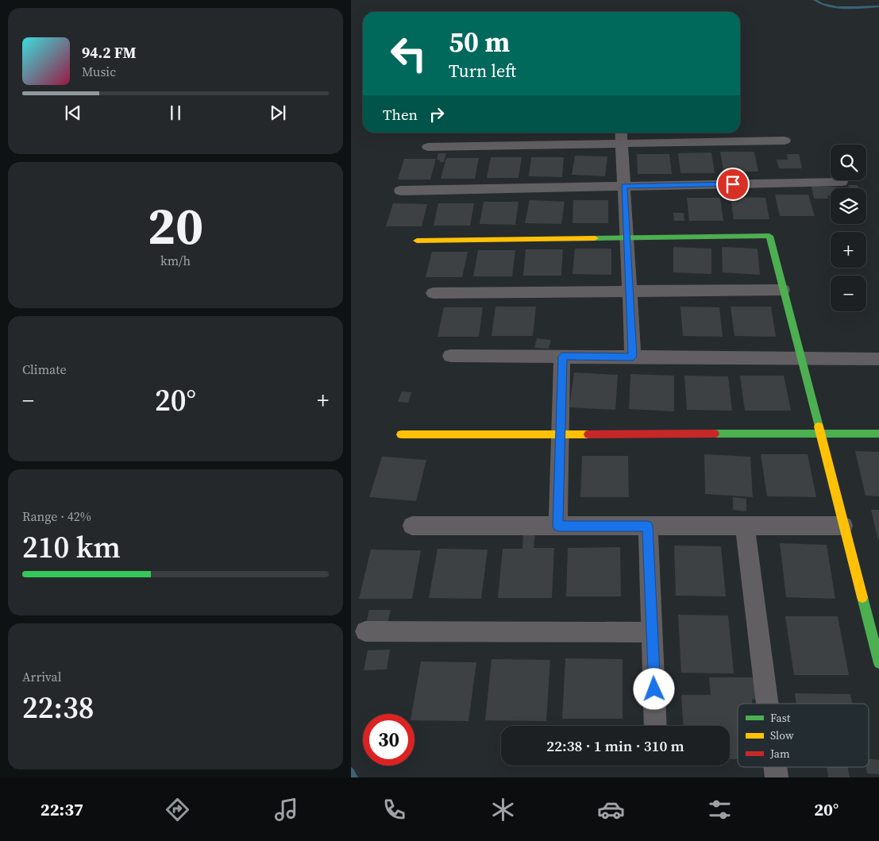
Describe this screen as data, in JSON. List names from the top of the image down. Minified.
{"legend":["Fast","Slow","Jam"],"page":{"turn":["50 m","Turn left"],"song":["94.2 FM","Music"],"then":"Then","map_buttons":["+","−"],"tile":[["20","km/h"],"Climate",["Range · 42%","210 km"],["Arrival","22:38"]],"heat":["−","20°","+"],"limit":"30","trip":"22:38 · 1 min · 310 m","tabs":["22:37","20°"]}}
